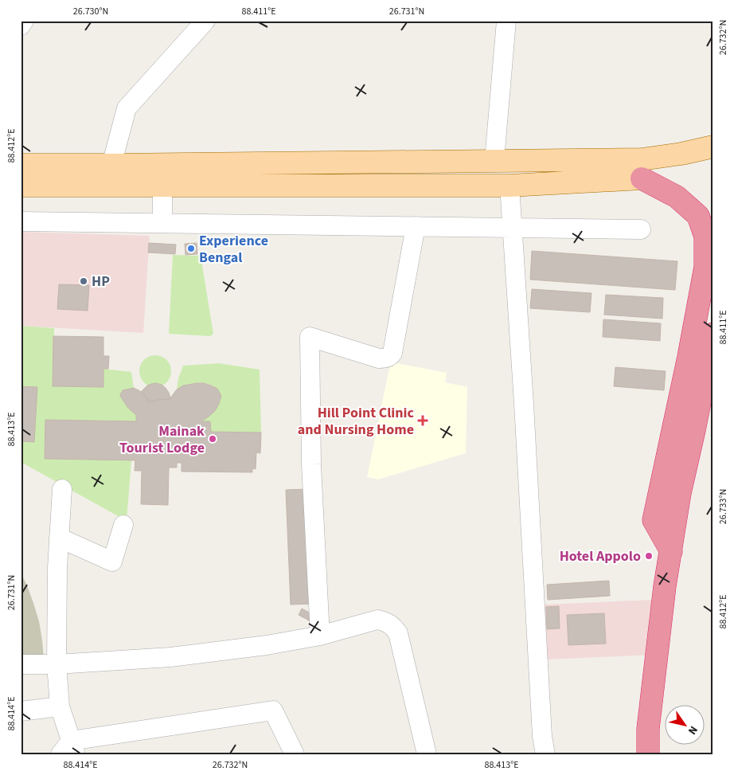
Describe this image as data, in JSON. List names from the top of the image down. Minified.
{"places":{"other":["Experience Bengal","HP","Mainak Tourist Lodge","Hotel Appolo"],"health":["Hill Point Clinic and Nursing Home"]},"north":"bottom right","coordinates":["26.730°N","88.411°E","26.731°N","26.732°N","88.412°E","88.413°E","26.733°N","88.414°E"]}
